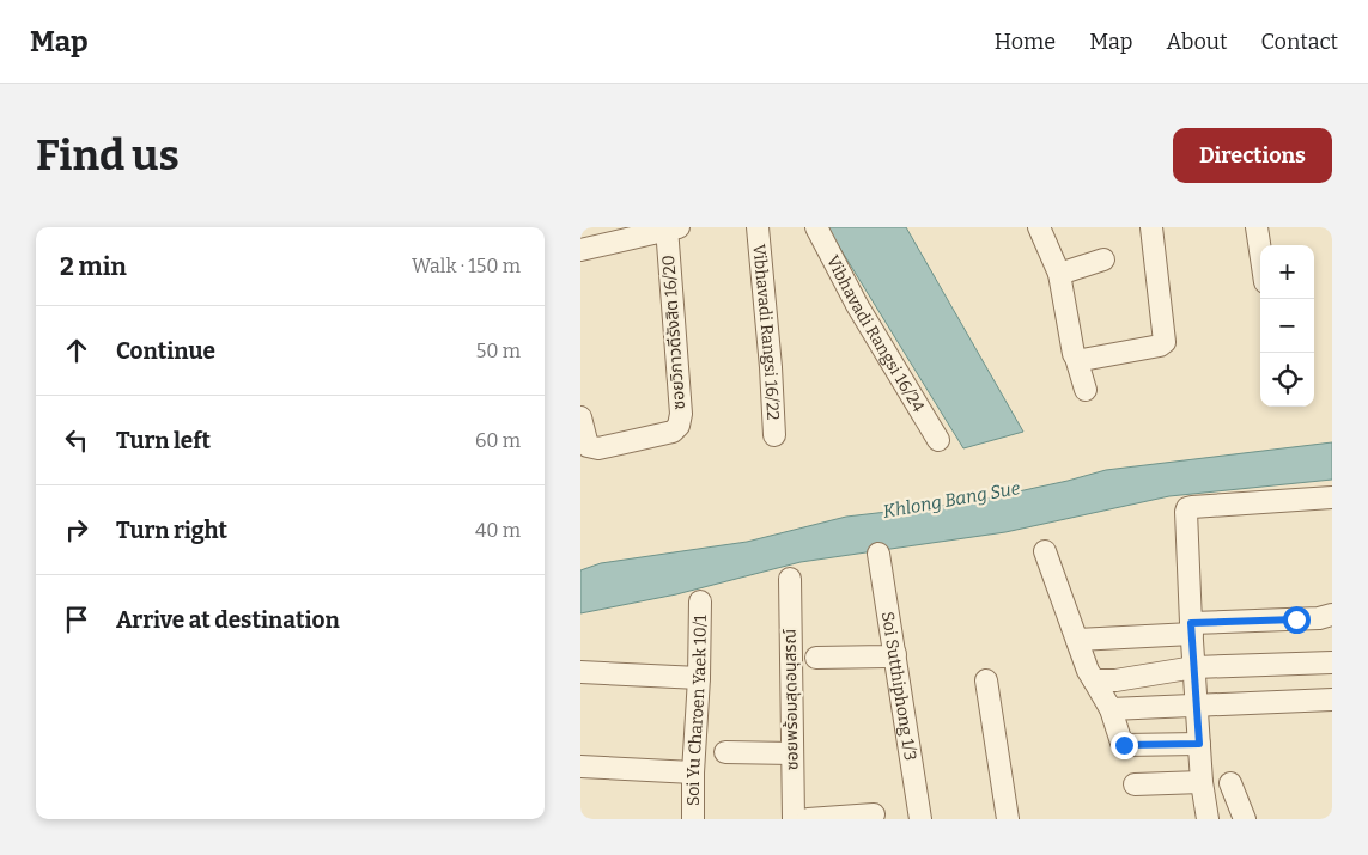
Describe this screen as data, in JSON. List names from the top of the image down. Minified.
{"streets":{"street":["Vibhavadi Rangsi 16/22","ซอยวิภาวดีรังสิต 16/20","Vibhavadi Rangsi 16/24","Soi Sutthiphong 1/3","ซอยพร้อมสุดอนุสรณ์","Soi Yu Charoen Yaek 10/1"]},"water":["Khlong Bang Sue"],"page":{"header":"Map","nav":["Home","Map","About","Contact"],"buttons":"Directions","title":"Find us","heading":["2 min","Walk · 150 m"],"map_buttons":["+","−"],"list":[["Continue","50 m"],["Turn left","60 m"],["Turn right","40 m"],"Arrive at destination"]}}
